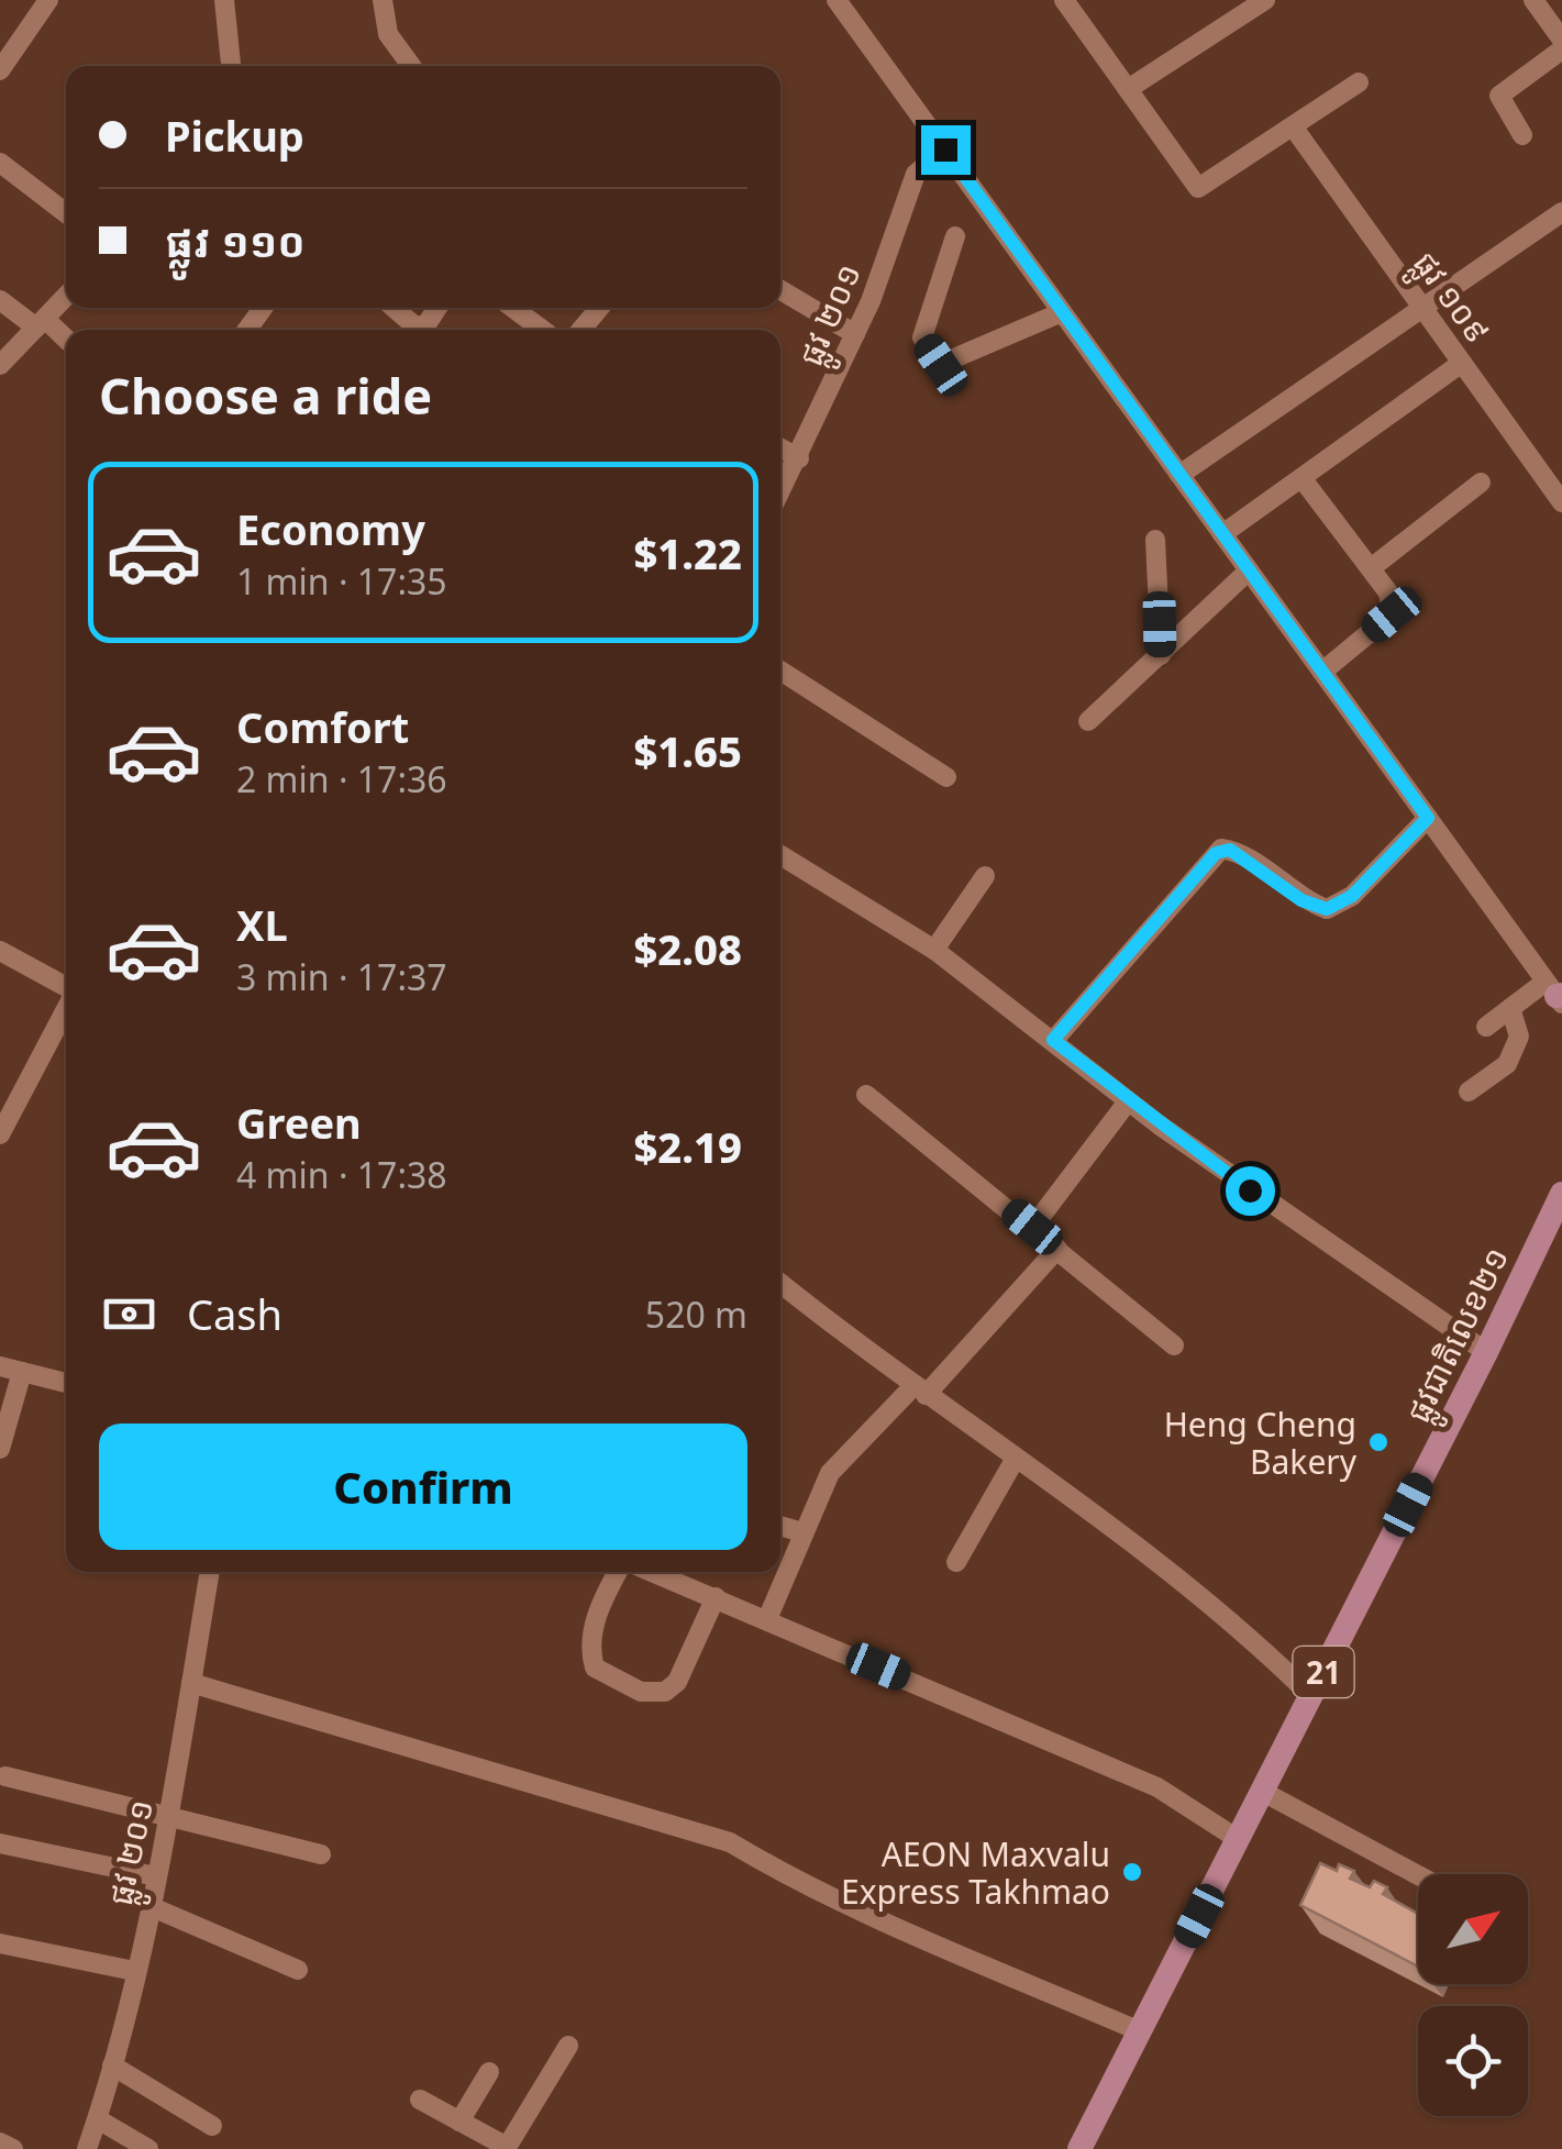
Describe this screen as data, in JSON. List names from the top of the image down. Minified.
{"streets":{"main road":["ផ្លូវជាតិលេខ២១","21"],"street":["ផ្លូវ ១០៩","ផ្លូវ ២០១"]},"places":["Heng Cheng Bakery","AEON Maxvalu Express Takhmao"],"north":"top right","page":{"banner":["Pickup","ផ្លូវ ១១០"],"heading":"Choose a ride","list":[{"name":"Economy","note":"1 min · 17:35","value":"$1.22"},{"name":"Comfort","note":"2 min · 17:36","value":"$1.65"},{"name":"XL","note":"3 min · 17:37","value":"$2.08"},{"name":"Green","note":"4 min · 17:38","value":"$2.19"}],"pay":["Cash","520 m"],"buttons":"Confirm"}}
